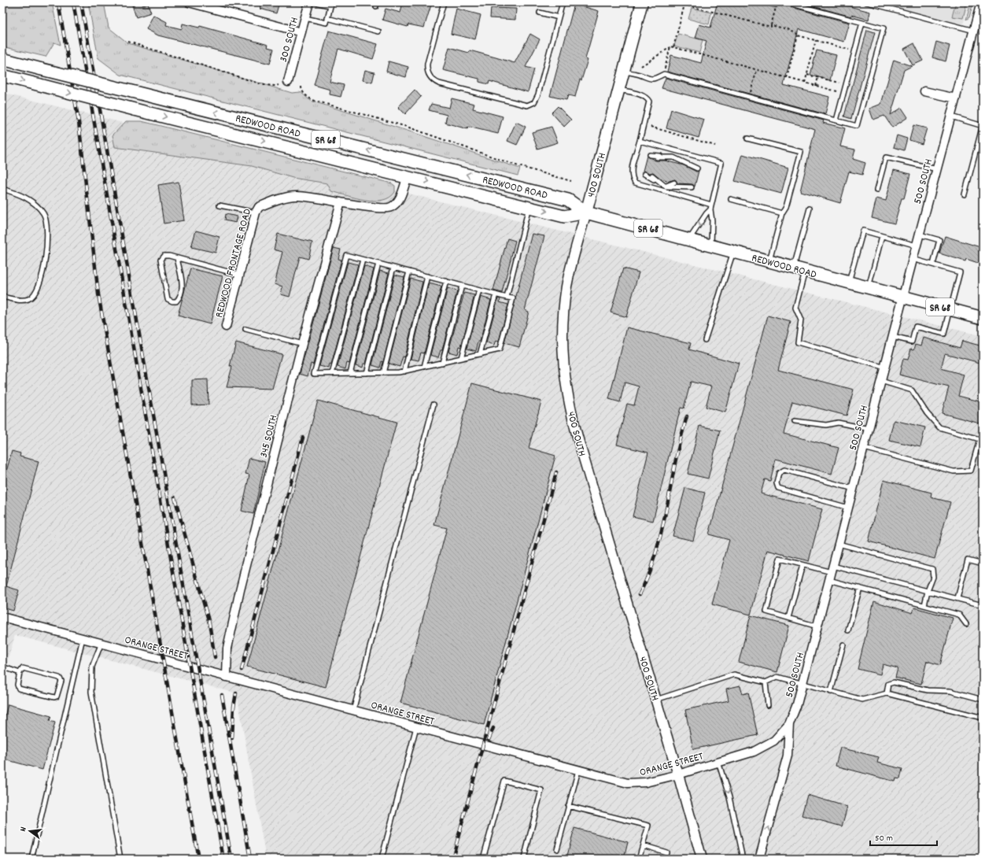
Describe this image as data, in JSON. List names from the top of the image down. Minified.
{"streets":{"main road":["REDWOOD ROAD","SR 68","400 SOUTH"],"street":["300 SOUTH","500 SOUTH","REDWOOD FRONTAGE ROAD","345 SOUTH","ORANGE STREET"]},"crossings":[["REDWOOD ROAD","400 SOUTH"],["REDWOOD ROAD","500 SOUTH"],["REDWOOD ROAD","REDWOOD FRONTAGE ROAD"],["400 SOUTH","ORANGE STREET"],["500 SOUTH","ORANGE STREET"],["REDWOOD FRONTAGE ROAD","345 SOUTH"],["345 SOUTH","ORANGE STREET"]],"scale_bar":"50 m","north":"left"}
